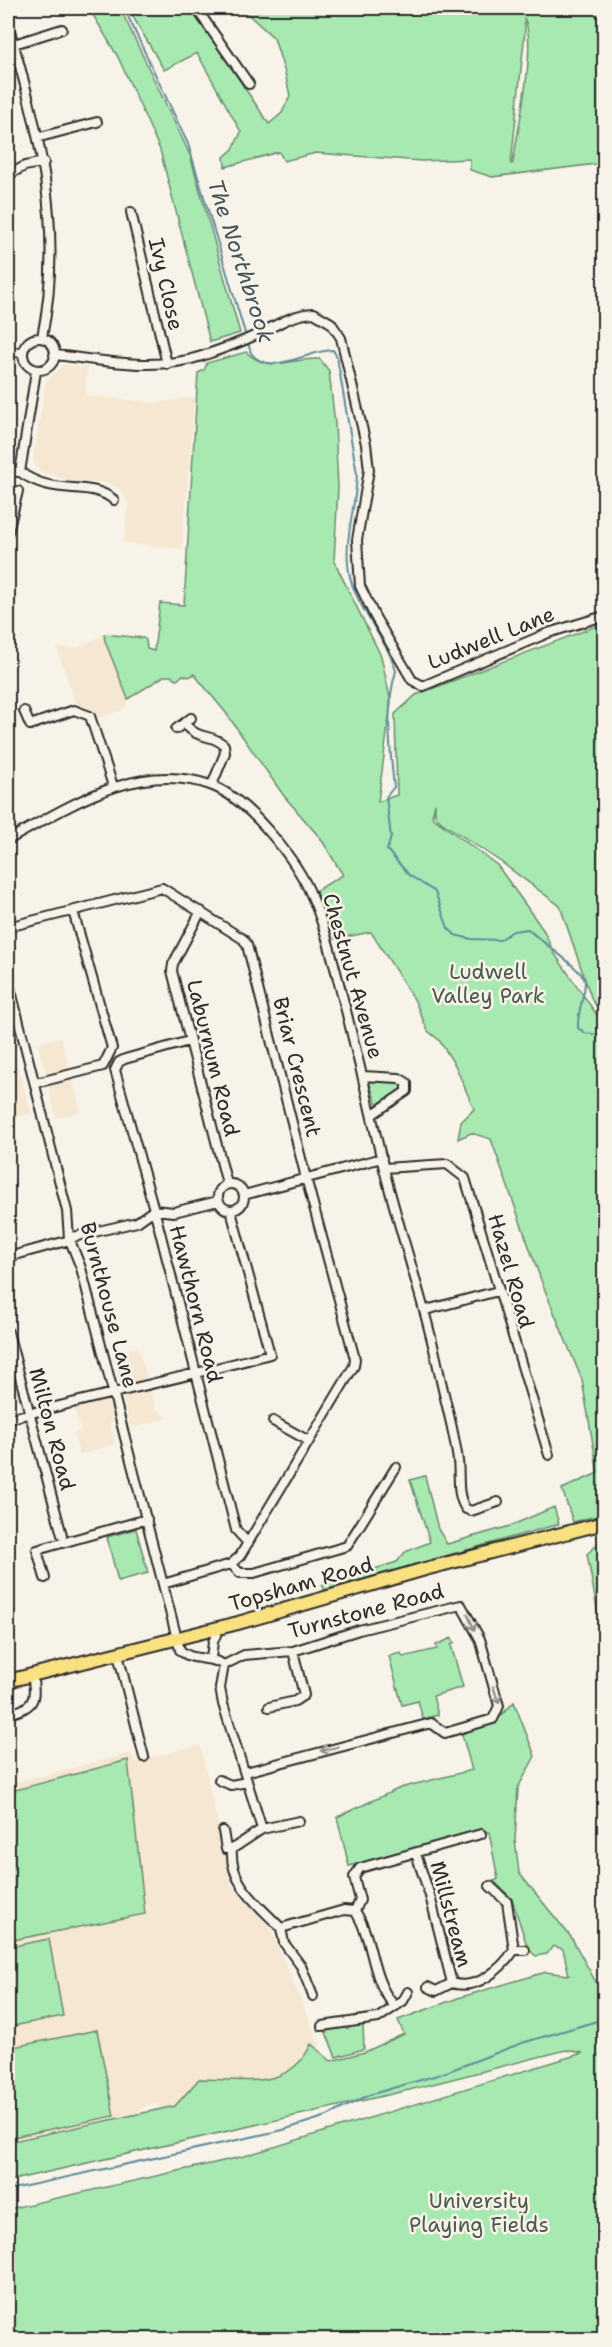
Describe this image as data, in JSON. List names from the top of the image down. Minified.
{"streets":{"main road":["Topsham Road"],"street":["Ivy Close","Ludwell Lane","Chestnut Avenue","Laburnum Road","Briar Crescent","Hazel Road","Hawthorn Road","Burnthouse Lane","Milton Road","Turnstone Road","Millstream"]},"crossings":[["Ivy Close","Ludwell Lane"],["Chestnut Avenue","Hazel Road"],["Laburnum Road","Briar Crescent"],["Laburnum Road","Hawthorn Road"],["Briar Crescent","Hawthorn Road"],["Burnthouse Lane","Topsham Road"]],"water":["The Northbrook"],"parks":["Ludwell Valley Park","University Playing Fields"]}
